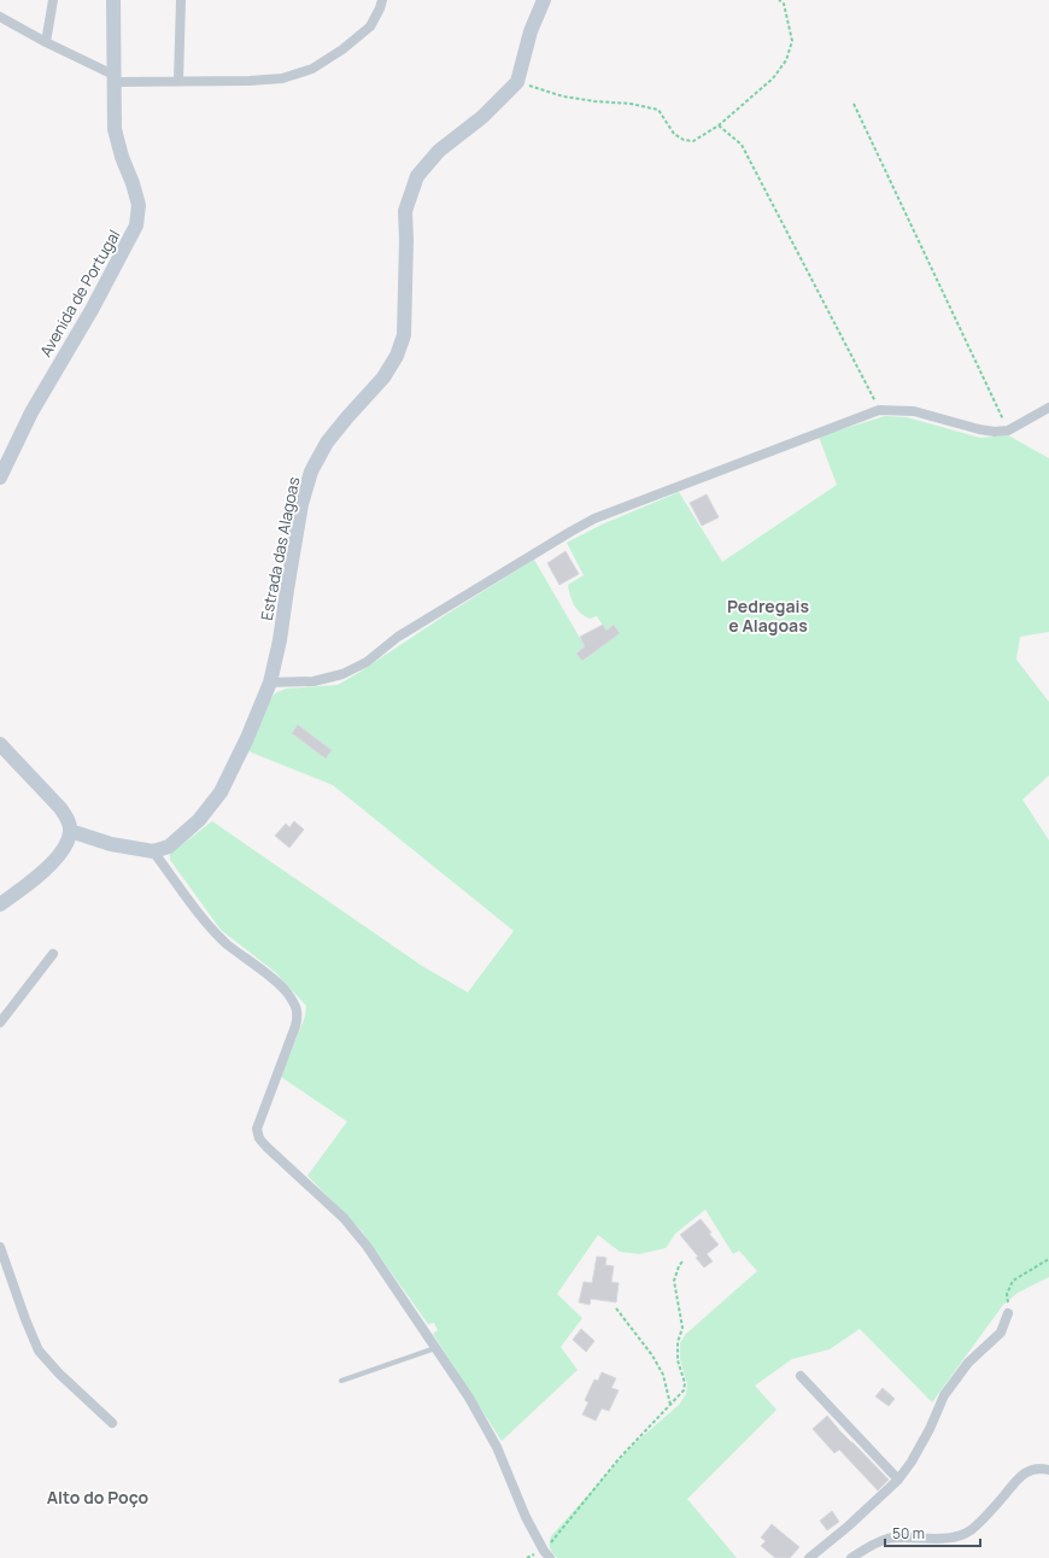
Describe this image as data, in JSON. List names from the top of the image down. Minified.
{"streets":{"street":["Avenida de Portugal","Estrada das Alagoas"]},"districts":["Pedregais e Alagoas","Alto do Poço"],"scale_bar":"50 m"}
